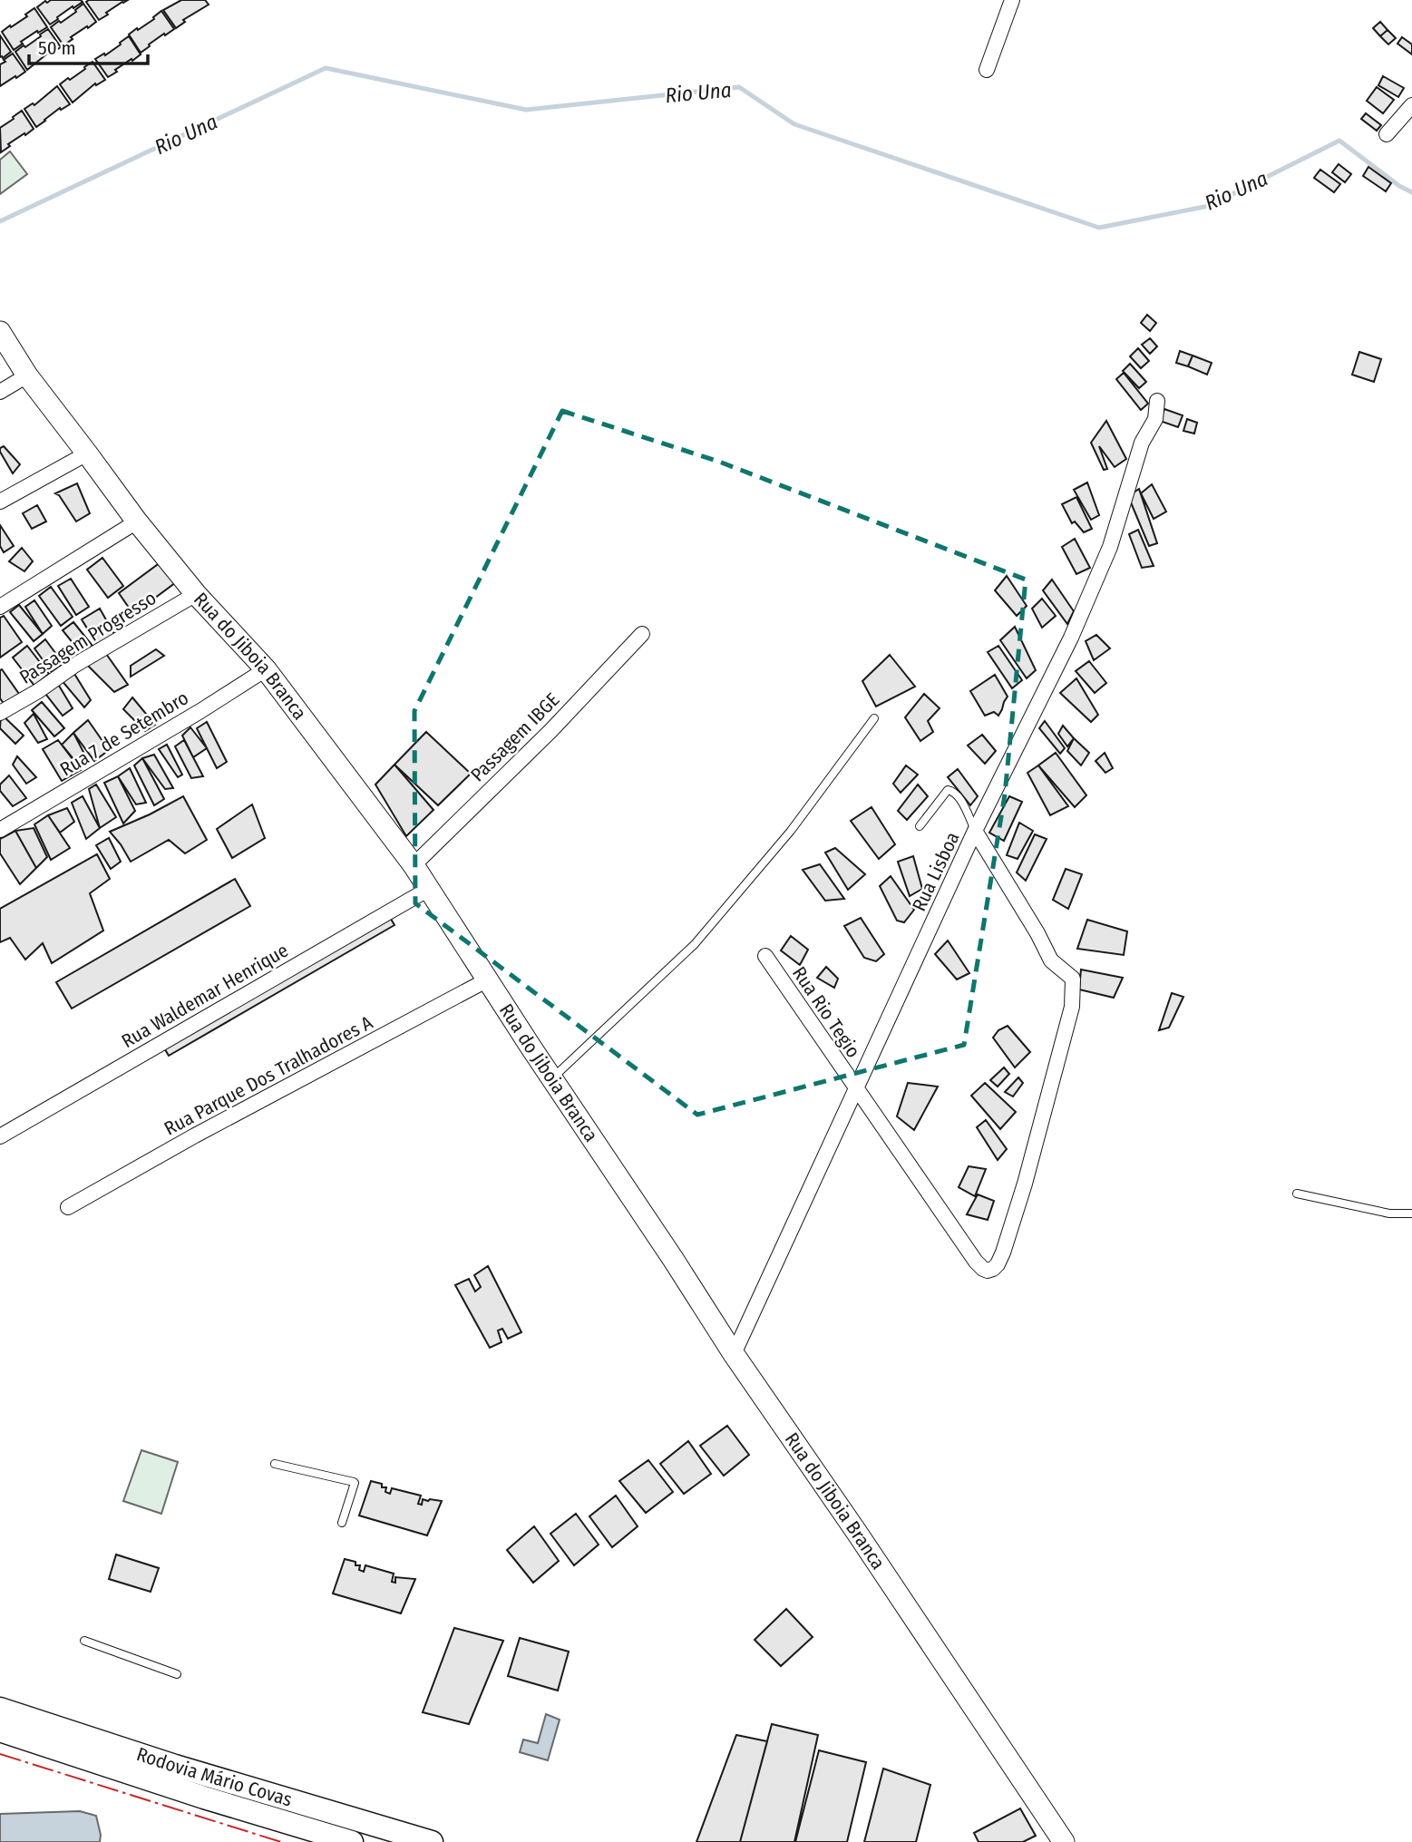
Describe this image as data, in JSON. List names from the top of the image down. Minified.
{"streets":{"main road":["Rua do Jiboia Branca","Rodovia Mário Covas"],"street":["Passagem Progresso","Rua 7 de Setembro","Passagem IBGE","Rua Lisboa","Rua Waldemar Henrique","Rua Rio Tegio","Rua Parque Dos Tralhadores A"]},"crossings":[["Passagem Progresso","Rua do Jiboia Branca"],["Rua do Jiboia Branca","Rua 7 de Setembro"],["Rua do Jiboia Branca","Passagem IBGE"],["Rua do Jiboia Branca","Rua Lisboa"],["Rua do Jiboia Branca","Rua Waldemar Henrique"],["Rua do Jiboia Branca","Rua Parque Dos Tralhadores A"],["Rua Lisboa","Rua Rio Tegio"]],"water":["Rio Una"],"scale_bar":"50 m"}
